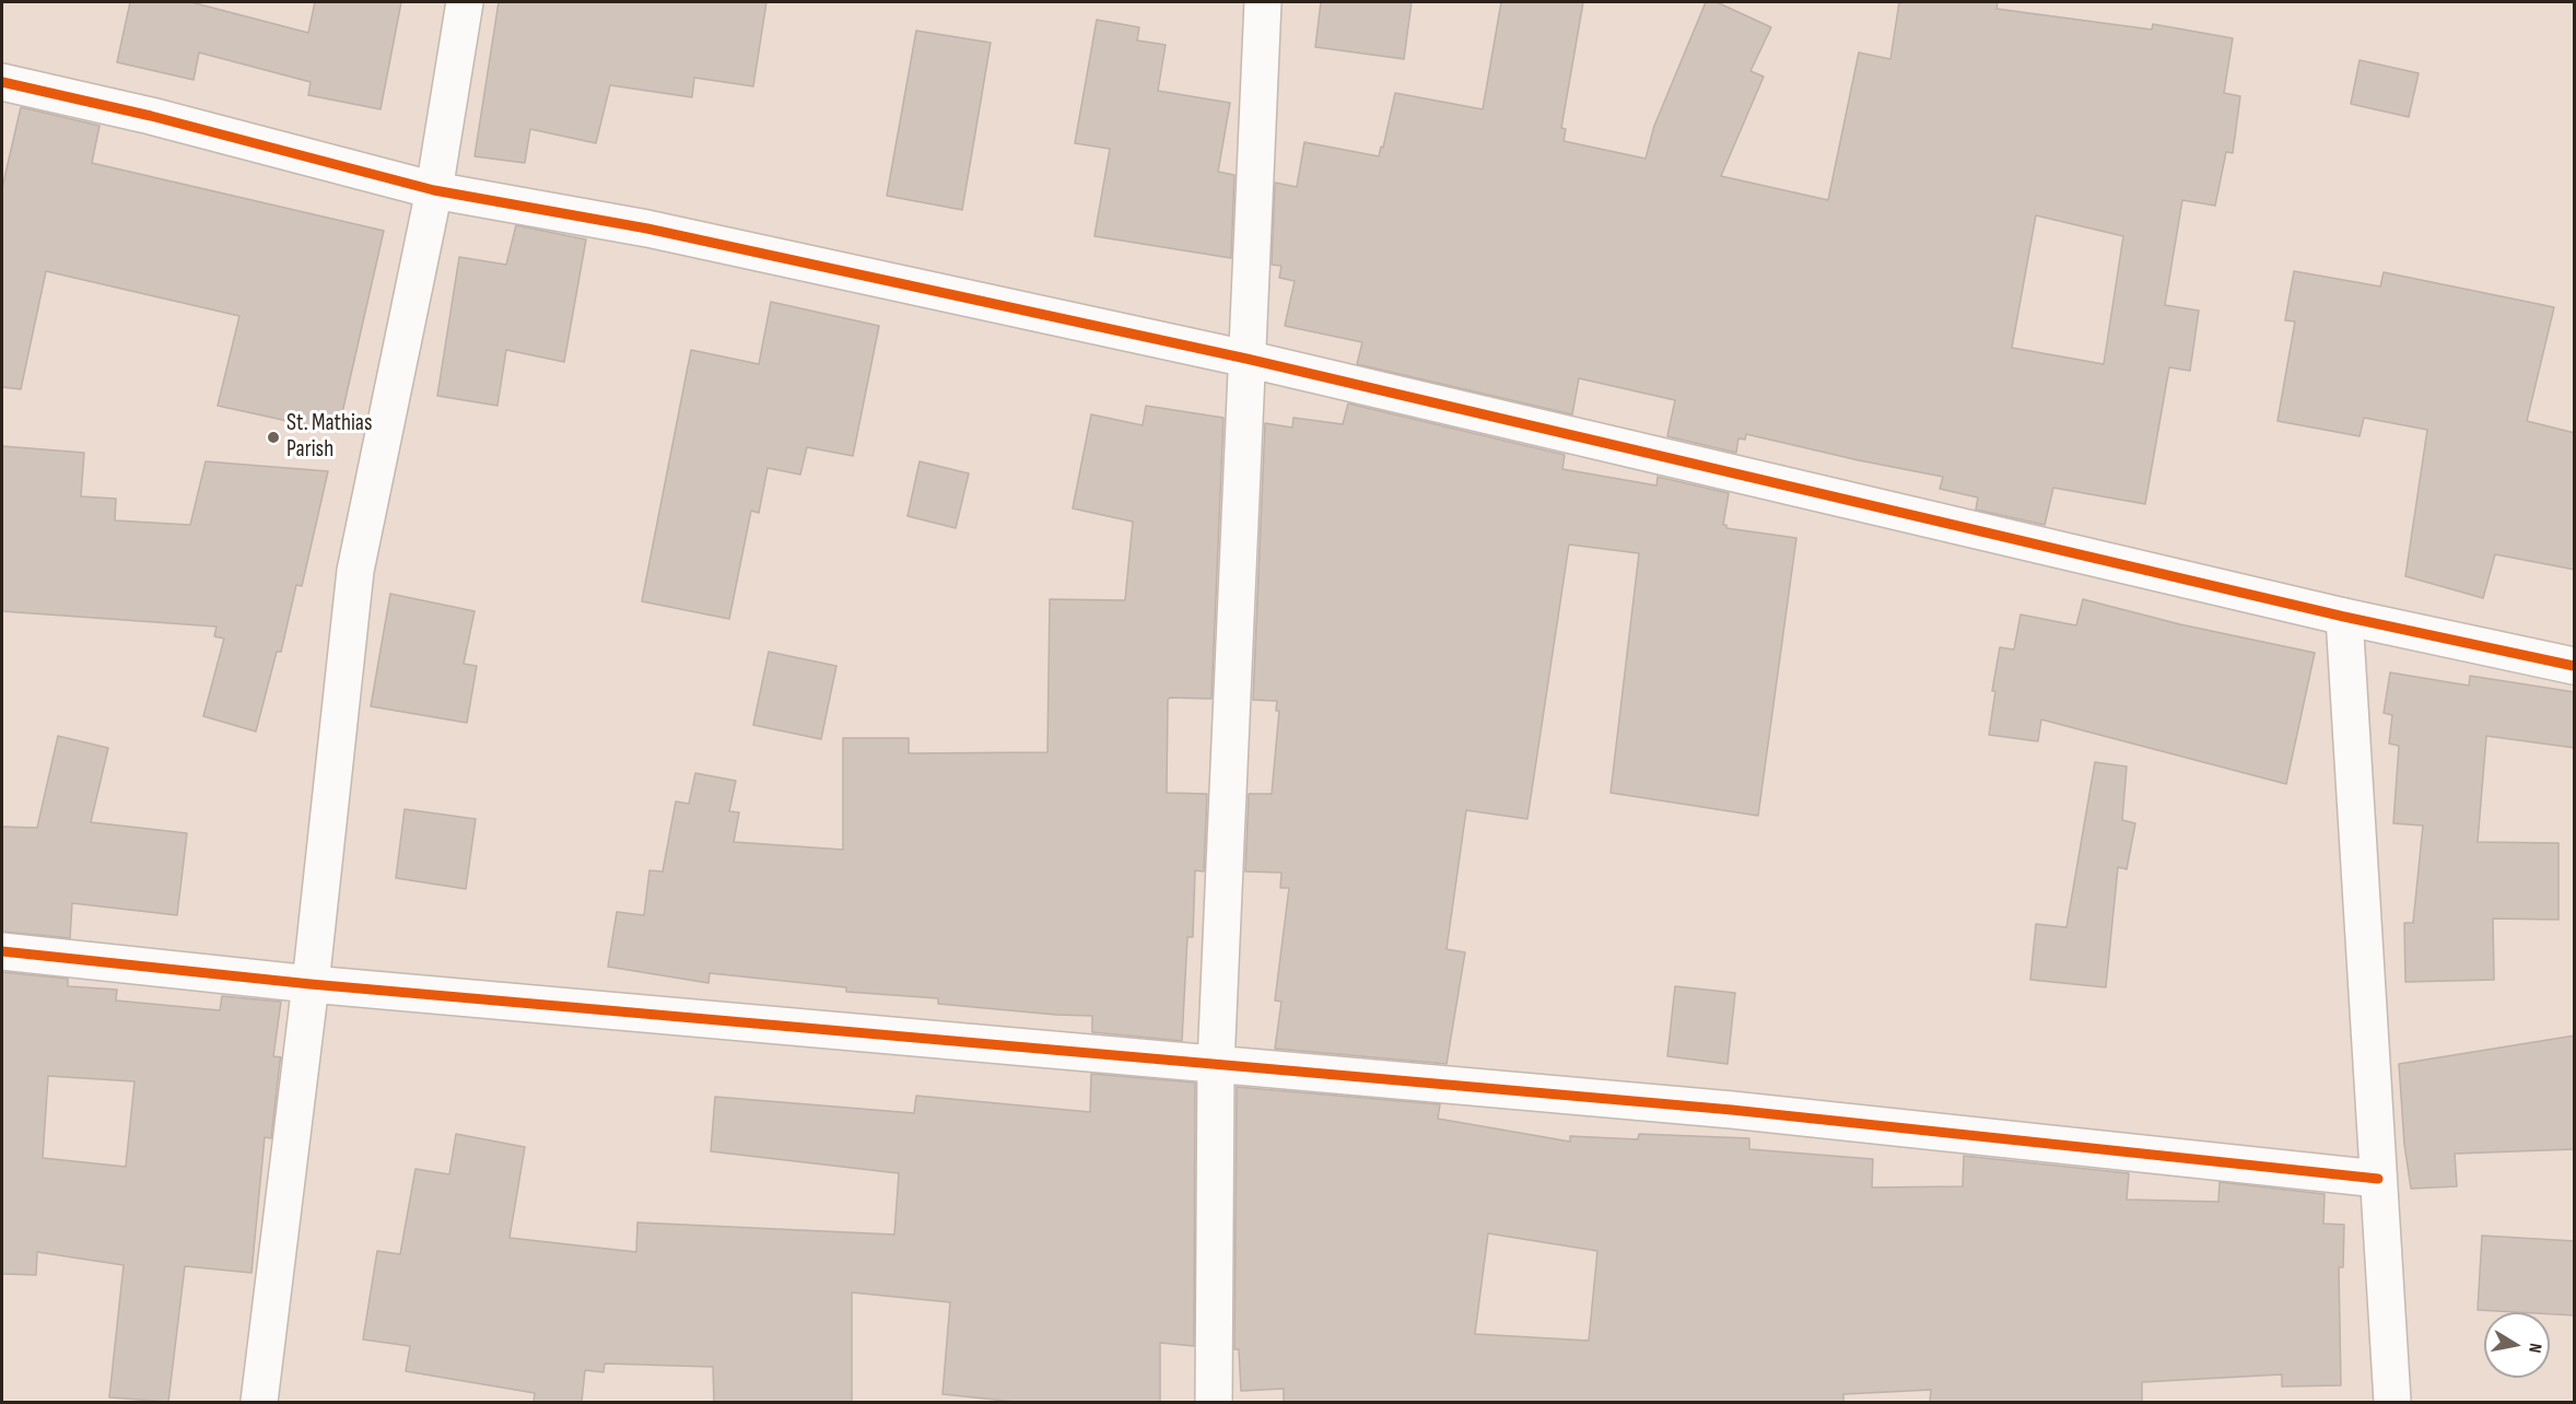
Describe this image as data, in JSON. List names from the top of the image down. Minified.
{"places":["St. Mathias Parish"],"north":"right"}
